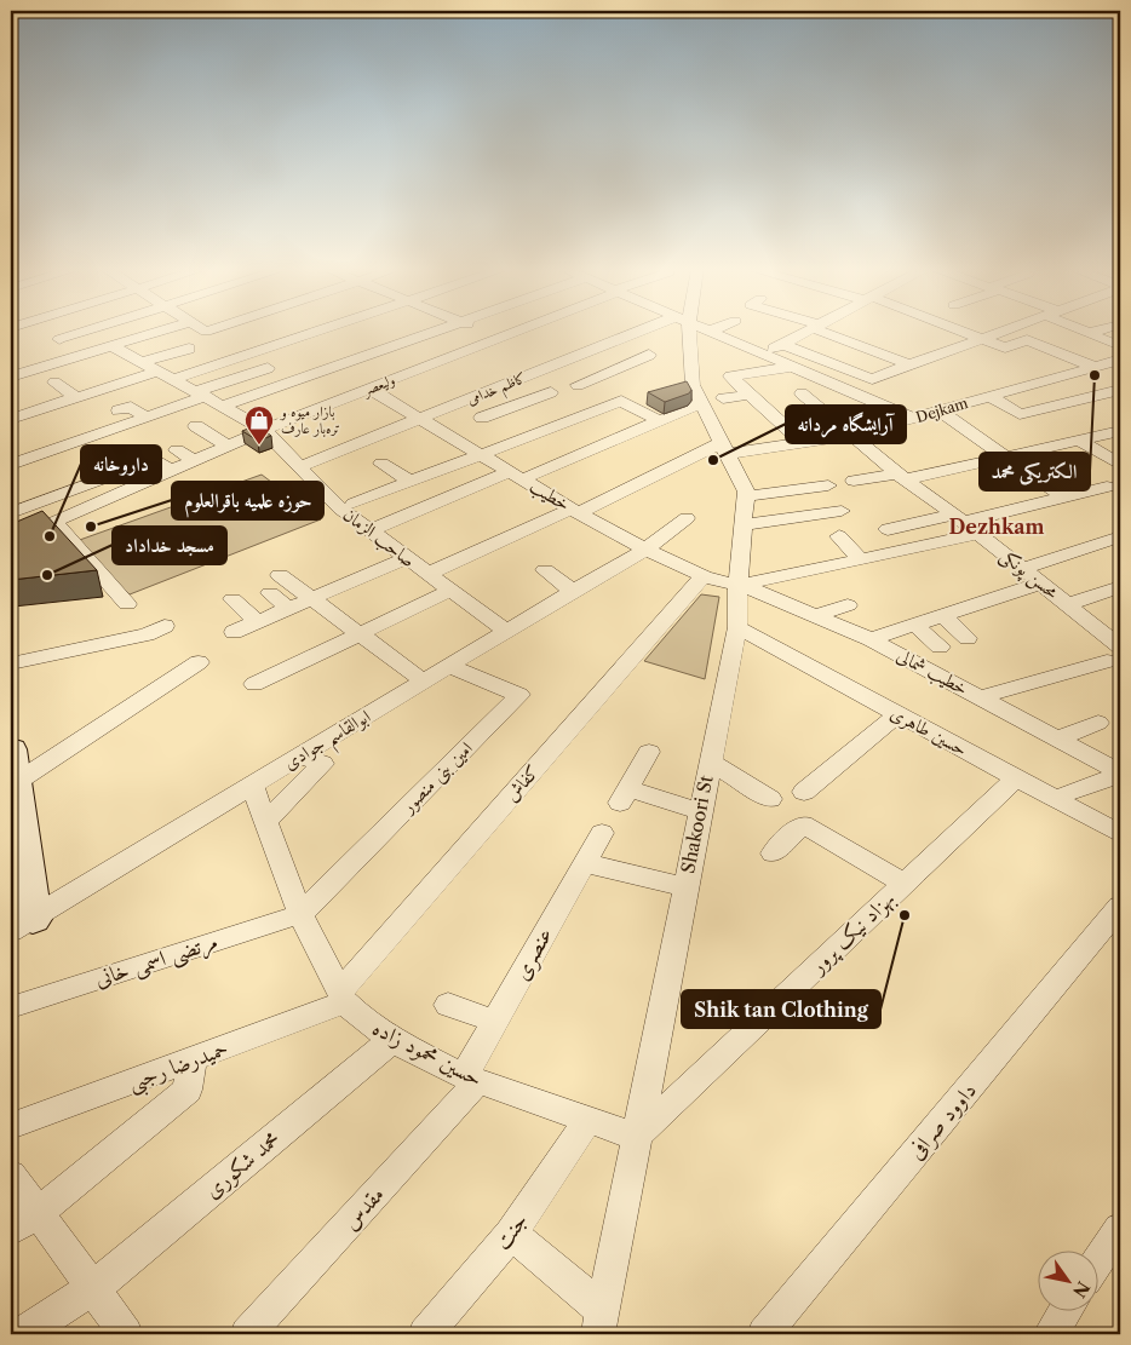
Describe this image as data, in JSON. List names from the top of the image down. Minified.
{"streets":{"street":["ولیعصر","کاظم خدامی","Dejkam","خطیب","صاحب الزمان","محسن پونکی","خطیب شمالی","حسین طاهری","ابوالقاسم جوادی","امین بنی منصور","کفاش","Shakoori St","بهزاد نیک پرور","عنصری","مرتضی اسمی خانی","حسین محمود زاده","حمیدرضا رجبی","داوود صرافی","محمد شکوری","مقدس","جنت"]},"crossings":[["ولیعصر","خطیب"],["ولیعصر","صاحب الزمان"],["کاظم خدامی","خطیب"],["کاظم خدامی","صاحب الزمان"],["Dejkam","خطیب"],["Dejkam","صاحب الزمان"],["Dejkam","محسن پونکی"],["Dejkam","Shakoori St"],["خطیب","خطیب شمالی"],["خطیب","ابوالقاسم جوادی"],["خطیب","کفاش"],["خطیب","Shakoori St"],["صاحب الزمان","ابوالقاسم جوادی"],["خطیب شمالی","Shakoori St"],["حسین طاهری","Shakoori St"],["حسین طاهری","بهزاد نیک پرور"],["ابوالقاسم جوادی","امین بنی منصور"],["ابوالقاسم جوادی","حسین محمود زاده"],["امین بنی منصور","مرتضی اسمی خانی"],["امین بنی منصور","حسین محمود زاده"],["کفاش","حسین محمود زاده"],["کفاش","حمیدرضا رجبی"],["Shakoori St","بهزاد نیک پرور"],["Shakoori St","حسین محمود زاده"],["بهزاد نیک پرور","حسین محمود زاده"],["عنصری","حسین محمود زاده"],["عنصری","مقدس"],["مرتضی اسمی خانی","حسین محمود زاده"],["حسین محمود زاده","حمیدرضا رجبی"],["حسین محمود زاده","محمد شکوری"],["حسین محمود زاده","مقدس"],["حسین محمود زاده","جنت"]],"districts":["Dezhkam"],"places":{"other":["الکتریکی محمد","آرایشگاه مردانه","حوزه علمیه باقرالعلوم","داروخانه","مسجد خداداد","Shik tan Clothing"],"shop":["بازار میوه و تره‌بار عارف"]},"north":"bottom right"}
